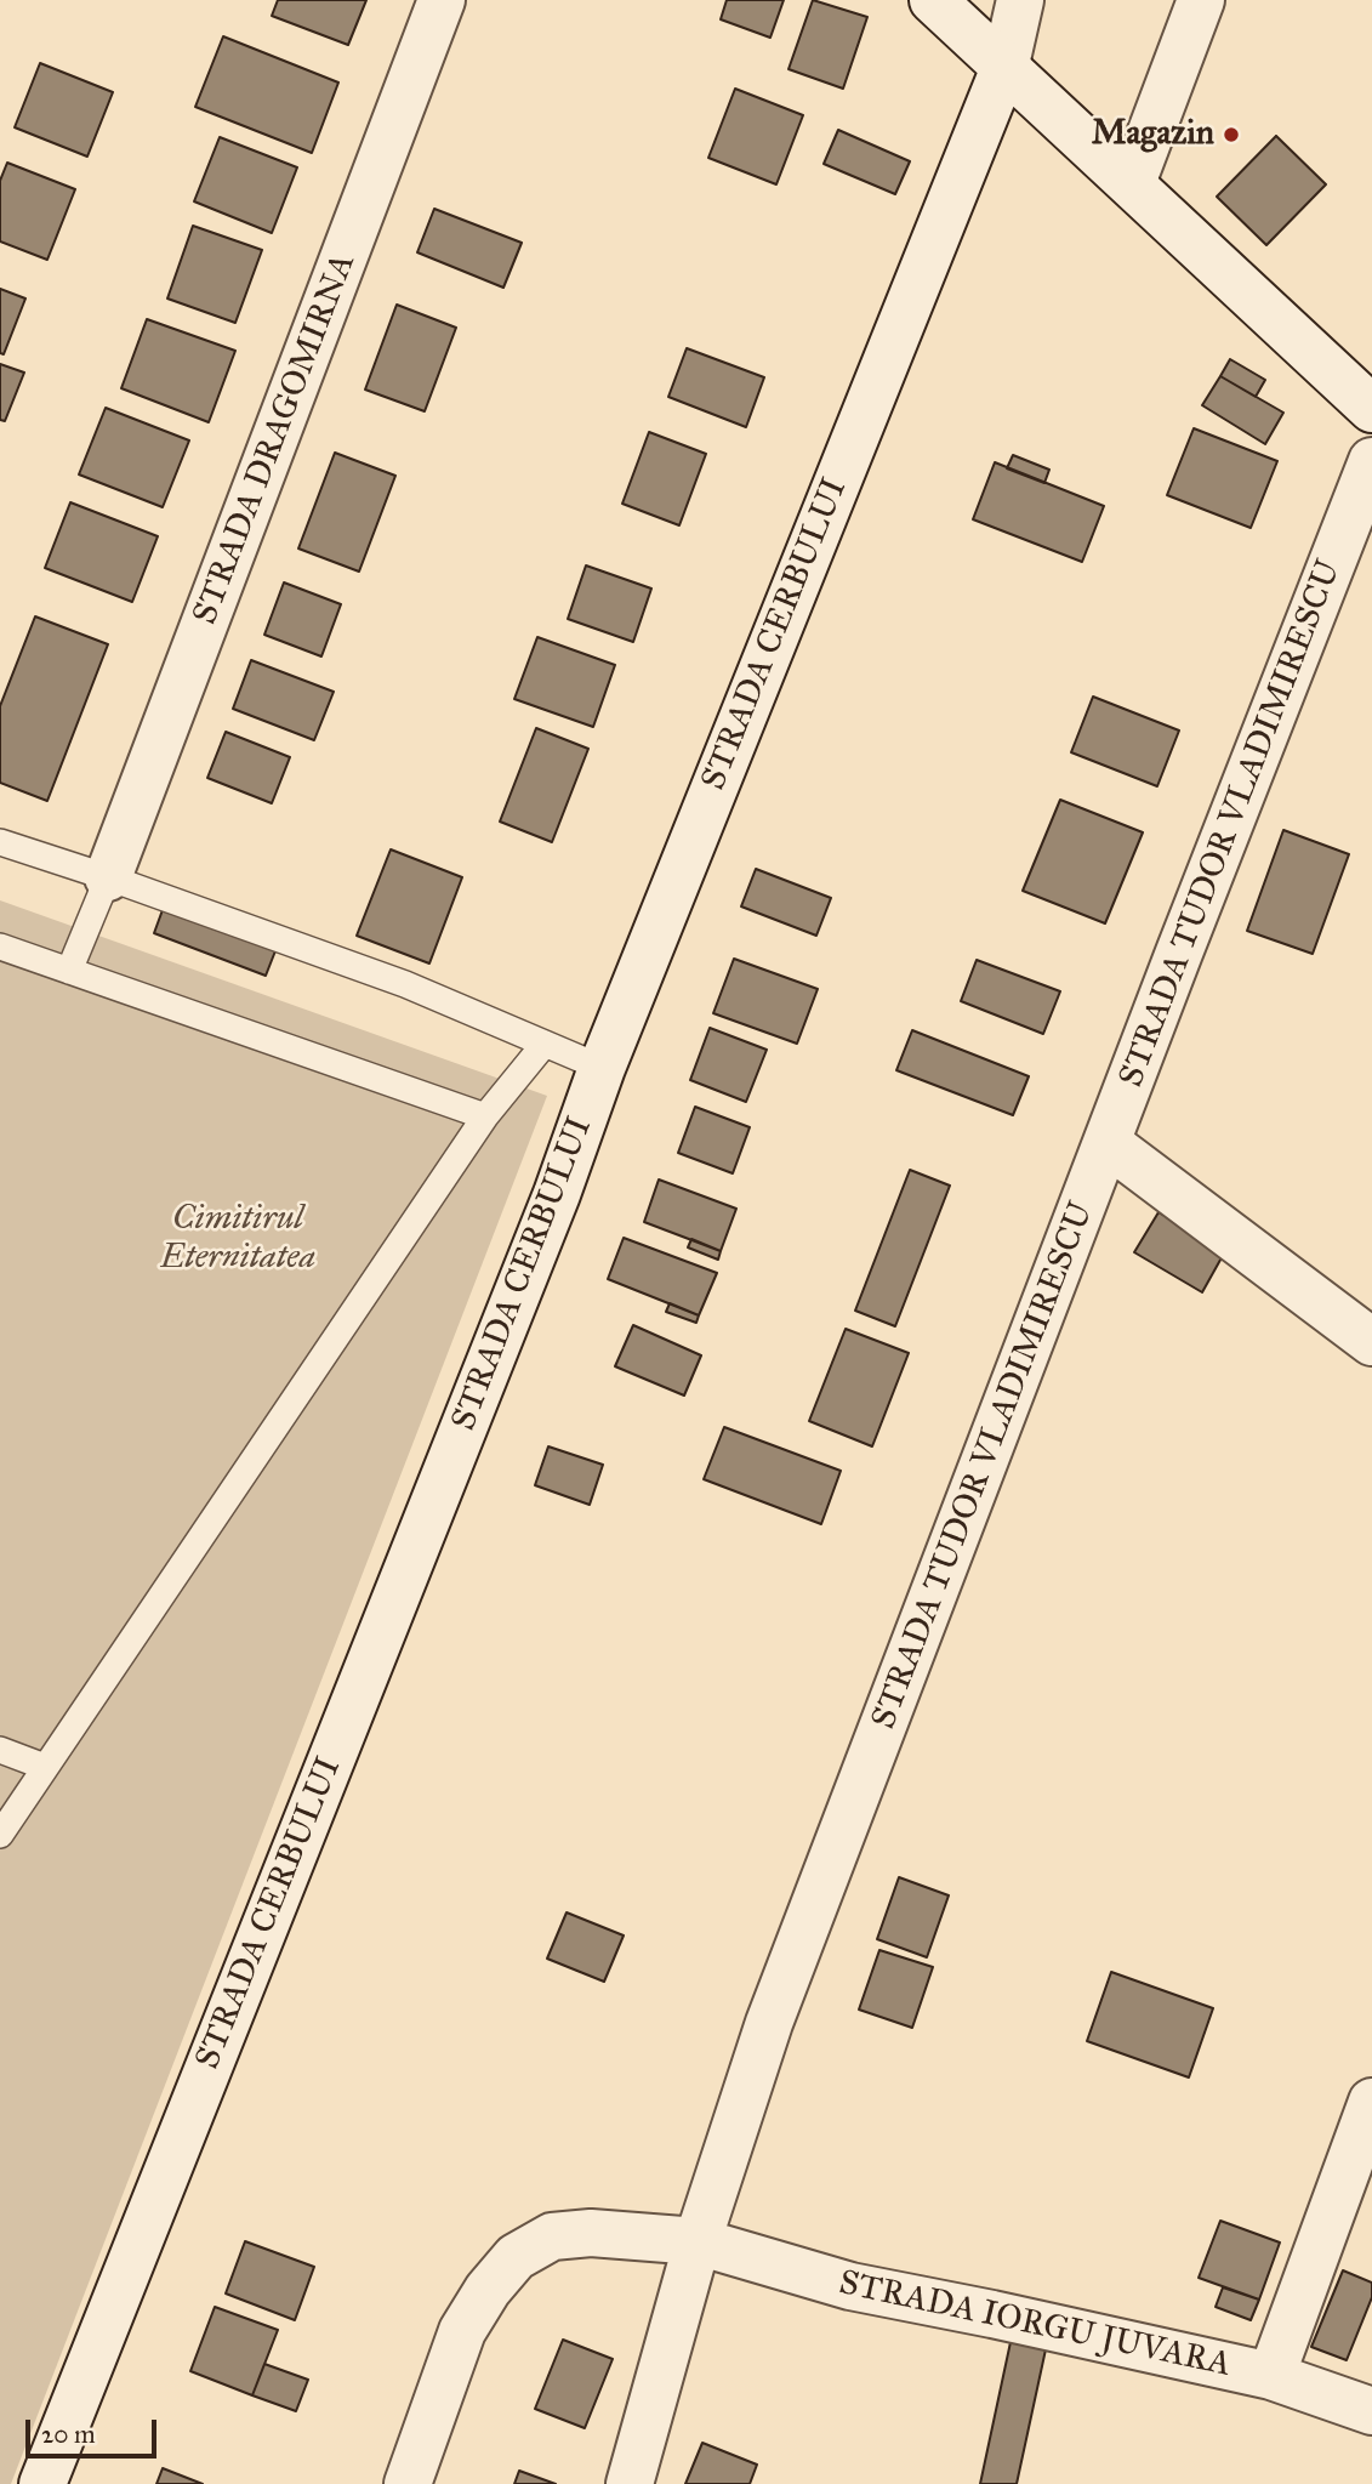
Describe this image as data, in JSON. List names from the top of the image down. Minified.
{"streets":{"street":["STRADA DRAGOMIRNA","STRADA CERBULUI","STRADA TUDOR VLADIMIRESCU","STRADA IORGU JUVARA"]},"crossings":[["STRADA TUDOR VLADIMIRESCU","STRADA IORGU JUVARA"]],"parks":["Cimitirul Eternitatea"],"places":["Magazin"],"scale_bar":"20 m"}
